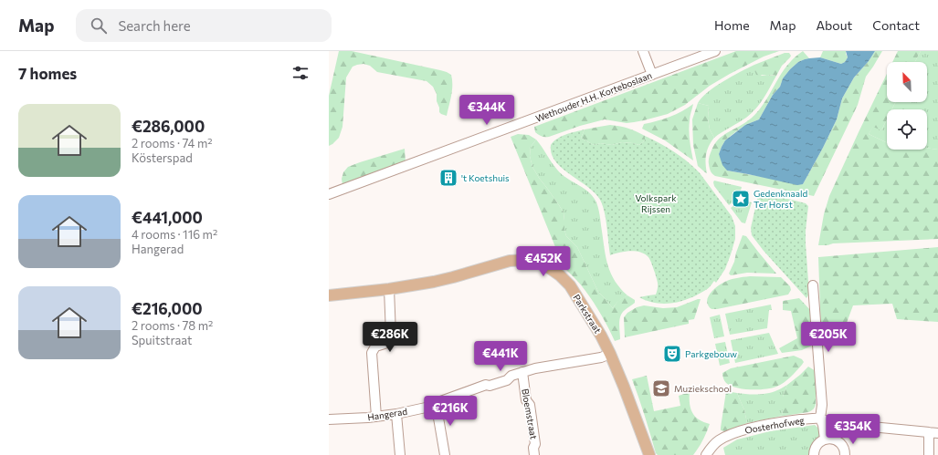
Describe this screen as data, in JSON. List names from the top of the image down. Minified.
{"streets":{"main road":["Parkstraat"],"street":["Wethouder H.H. Korteboslaan","Hangerad","Bloemstraat","Oosterhofweg"]},"crossings":[["Parkstraat","Hangerad"],["Hangerad","Bloemstraat"]],"parks":["Volkspark Rijssen"],"places":{"building":["'t Koetshuis"],"place":["Gedenknaald Ter Horst"],"theatre":["Parkgebouw"],"school or university":["Muziekschool"]},"north":"top left","page":{"header":"Map","search":"Search here","nav":["Home","Map","About","Contact"],"heading":"7 homes","list":[{"name":"€286,000","note":"2 rooms · 74 m² · Kösterspad"},{"name":"€441,000","note":"4 rooms · 116 m² · Hangerad"},{"name":"€216,000","note":"2 rooms · 78 m² · Spuitstraat"}],"price":["€344K","€452K","€286K","€205K","€441K","€216K","€354K"]}}
